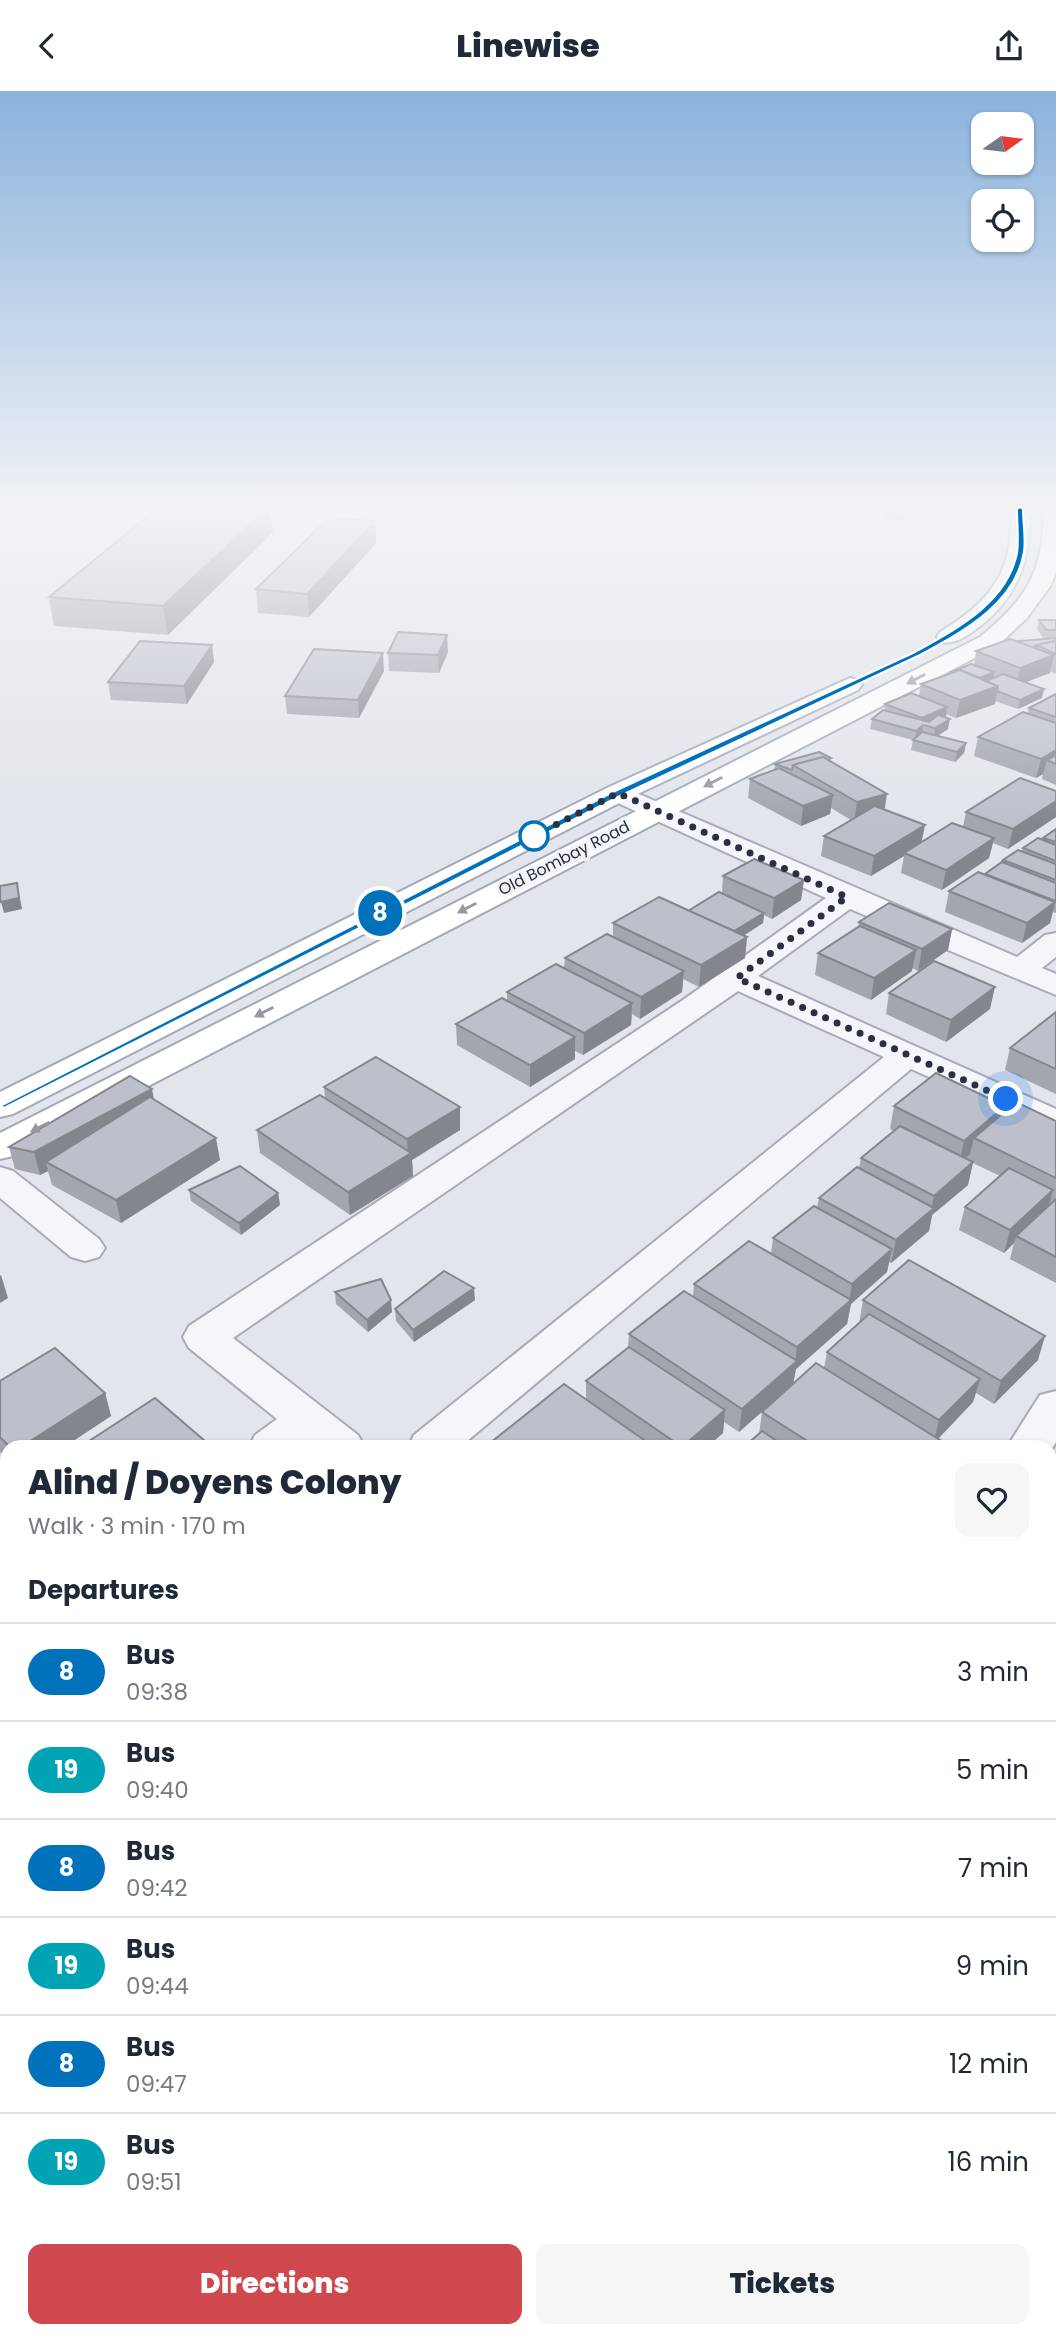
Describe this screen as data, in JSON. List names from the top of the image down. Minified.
{"streets":{"main road":["Old Bombay Road"]},"lines":["bus line 8"],"north":"right","page":{"header":"Linewise","on_map":"8","heading":[["Alind / Doyens Colony","Walk · 3 min · 170 m"],"Departures"],"list":[{"mark":"8","name":"Bus","note":"09:38","value":"3 min"},{"mark":"19","name":"Bus","note":"09:40","value":"5 min"},{"mark":"8","name":"Bus","note":"09:42","value":"7 min"},{"mark":"19","name":"Bus","note":"09:44","value":"9 min"},{"mark":"8","name":"Bus","note":"09:47","value":"12 min"},{"mark":"19","name":"Bus","note":"09:51","value":"16 min"}],"buttons":["Directions","Tickets"]}}
